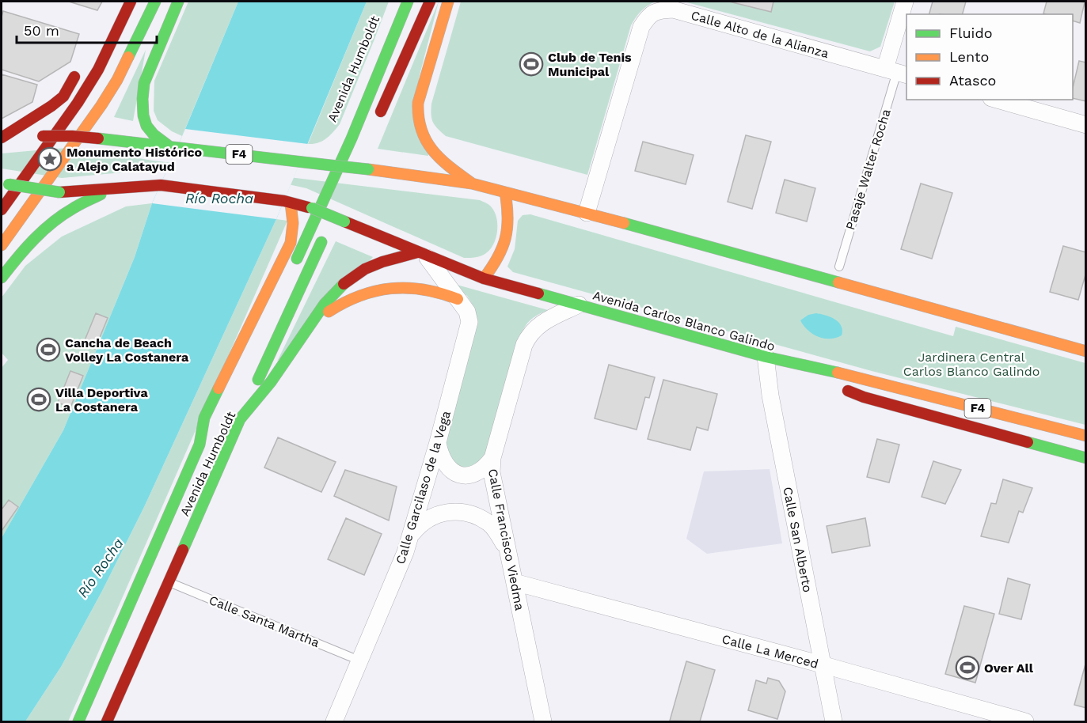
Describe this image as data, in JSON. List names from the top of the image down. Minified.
{"streets":{"main road":["Avenida Humboldt","F4","Avenida Carlos Blanco Galindo"],"street":["Calle Alto de la Alianza","Calle Garcilaso de la Vega","Calle Francisco Viedma","Calle San Alberto","Calle La Merced"],"lane":["Pasaje Walter Rocha","Calle Santa Martha"]},"crossings":[["Calle Alto de la Alianza","F4"],["Calle Alto de la Alianza","Pasaje Walter Rocha"],["Avenida Humboldt","F4"],["Avenida Humboldt","Avenida Carlos Blanco Galindo"],["Avenida Humboldt","Calle Garcilaso de la Vega"],["Avenida Humboldt","Calle Santa Martha"],["F4","Avenida Carlos Blanco Galindo"],["Avenida Carlos Blanco Galindo","Calle Garcilaso de la Vega"],["Avenida Carlos Blanco Galindo","Calle Francisco Viedma"],["Avenida Carlos Blanco Galindo","Calle San Alberto"],["Calle Garcilaso de la Vega","Calle Santa Martha"],["Calle Francisco Viedma","Calle La Merced"],["Calle San Alberto","Calle La Merced"]],"water":["Río Rocha"],"parks":["Jardinera Central Carlos Blanco Galindo"],"places":{"sports":["Club de Tenis Municipal","Cancha de Beach Volley La Costanera","Villa Deportiva La Costanera","Over All"],"place":["Monumento Histórico a Alejo Calatayud"]},"legend":["Fluido","Lento","Atasco"],"scale_bar":"50 m"}
